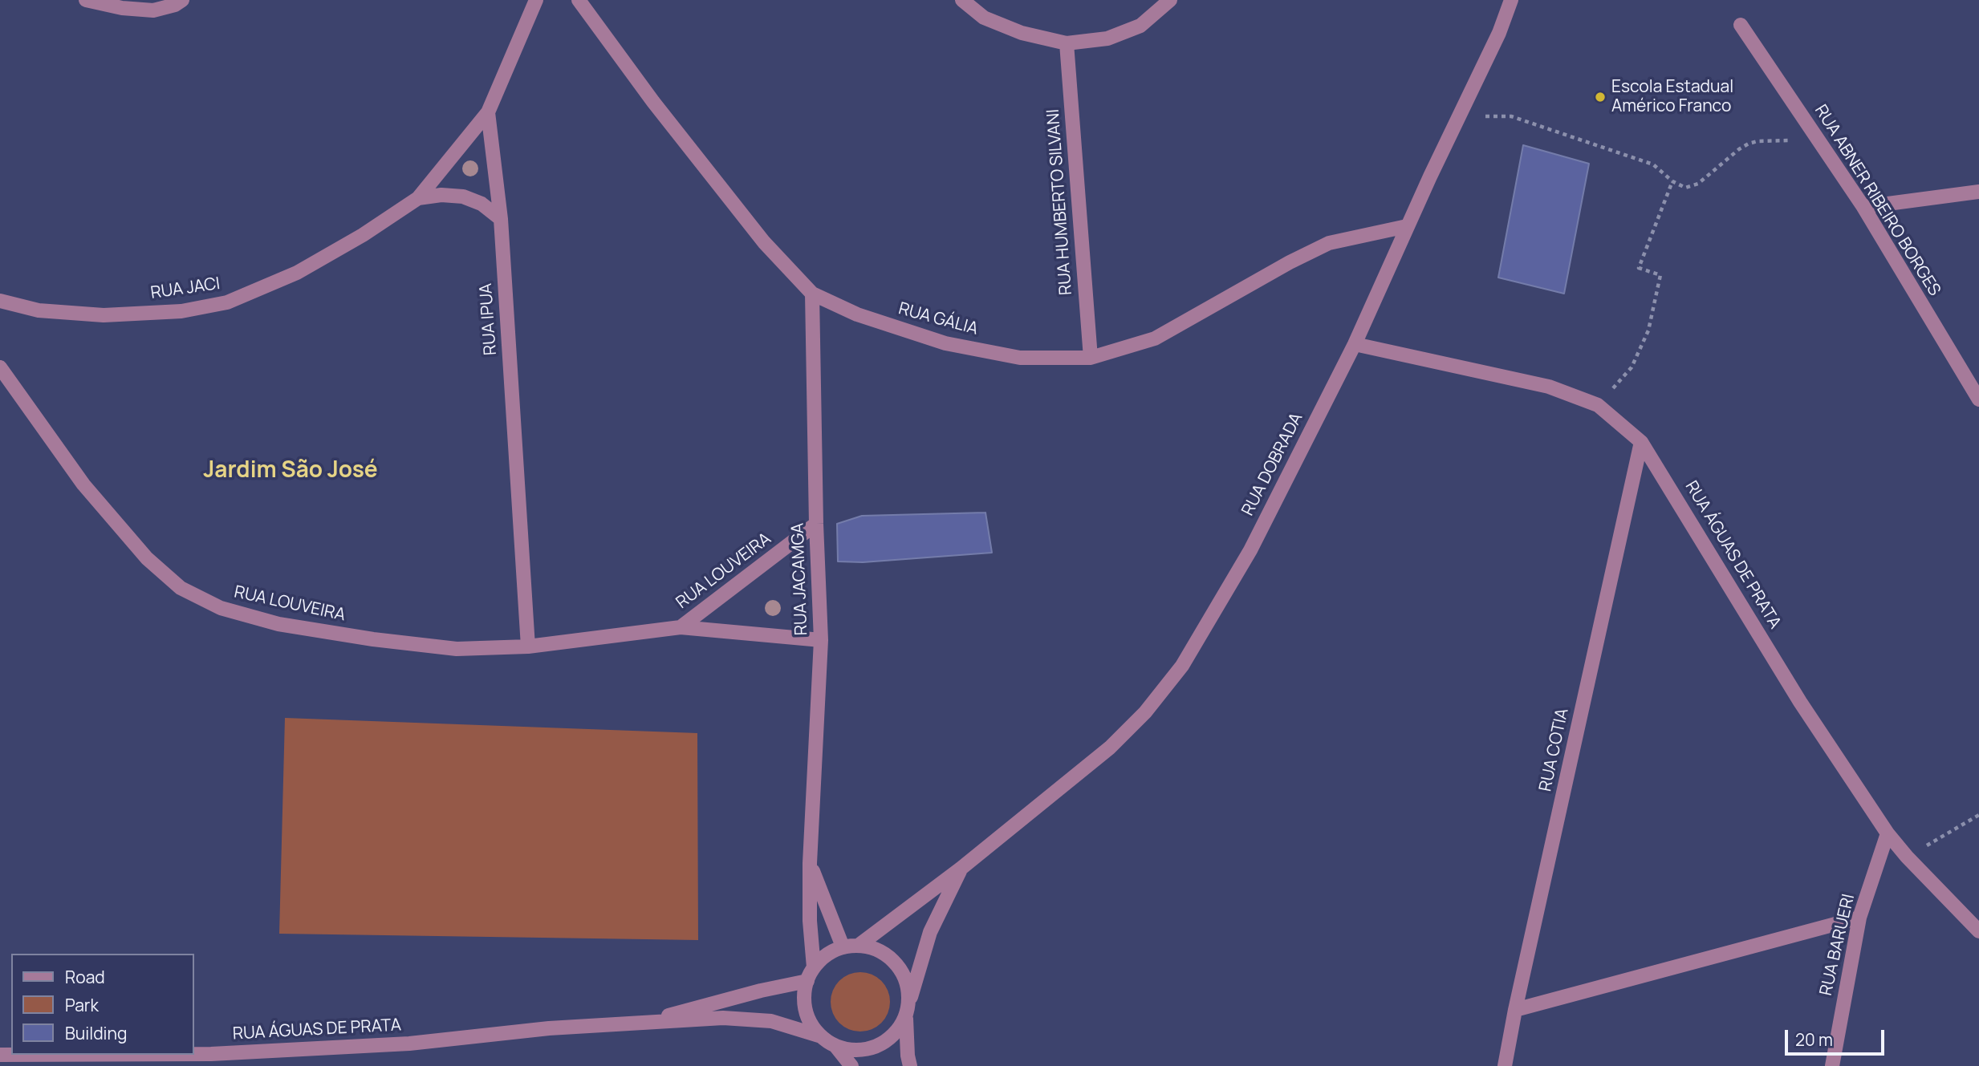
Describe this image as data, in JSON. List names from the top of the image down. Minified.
{"streets":{"street":["RUA ABNER RIBEIRO BORGES","RUA HUMBERTO SILVANI","RUA JACI","RUA IPUA","RUA GÁLIA","RUA DOBRADA","RUA ÁGUAS DE PRATA","RUA LOUVEIRA","RUA JACAMGA","RUA COTIA","RUA BARUERI"]},"crossings":[["RUA HUMBERTO SILVANI","RUA GÁLIA"],["RUA JACI","RUA IPUA"],["RUA IPUA","RUA LOUVEIRA"],["RUA GÁLIA","RUA DOBRADA"],["RUA GÁLIA","RUA JACAMGA"],["RUA DOBRADA","RUA ÁGUAS DE PRATA"],["RUA DOBRADA","RUA JACAMGA"],["RUA ÁGUAS DE PRATA","RUA JACAMGA"],["RUA ÁGUAS DE PRATA","RUA COTIA"],["RUA ÁGUAS DE PRATA","RUA BARUERI"],["RUA LOUVEIRA","RUA JACAMGA"]],"districts":["Jardim São José"],"places":["Escola Estadual Américo Franco"],"legend":["Road","Park","Building"],"scale_bar":"20 m"}
